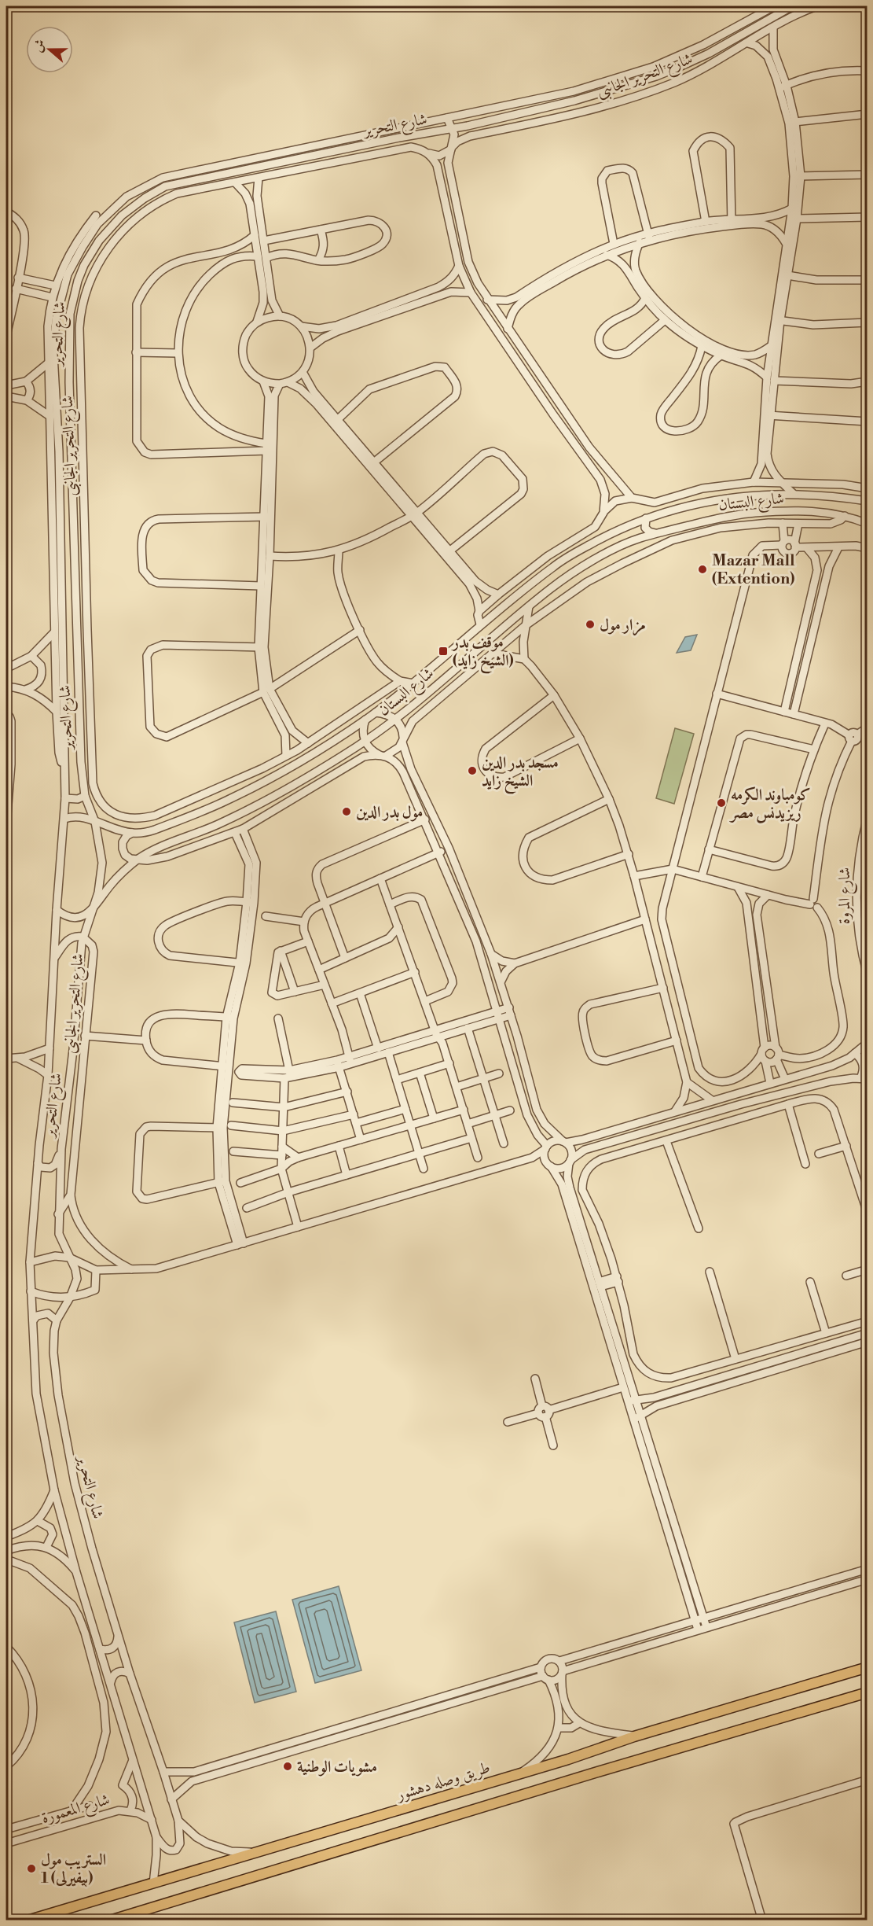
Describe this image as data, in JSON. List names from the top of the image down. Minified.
{"streets":{"main road":["طريق وصله دهشور"],"street":["شارع التحرير الجانبى","شارع التحرير","شارع البستان","شارع المروة","شارع المعمورة"]},"crossings":[["شارع التحرير الجانبى","شارع التحرير"],["شارع التحرير","شارع البستان"],["شارع التحرير","طريق وصله دهشور"],["شارع التحرير","شارع المعمورة"]],"places":{"other":["Mazar Mall (Extention)","مزار مول","مسجد بدر الدين الشيخ زايد","كومباوند الكرمه ريزيدنس مصر","مول بدر الدين","مشويات الوطنية","الستريب مول 1 (بيفيرلى)"],"transit":["موقف بدر (الشيخ زايد)"]},"north":"left"}
